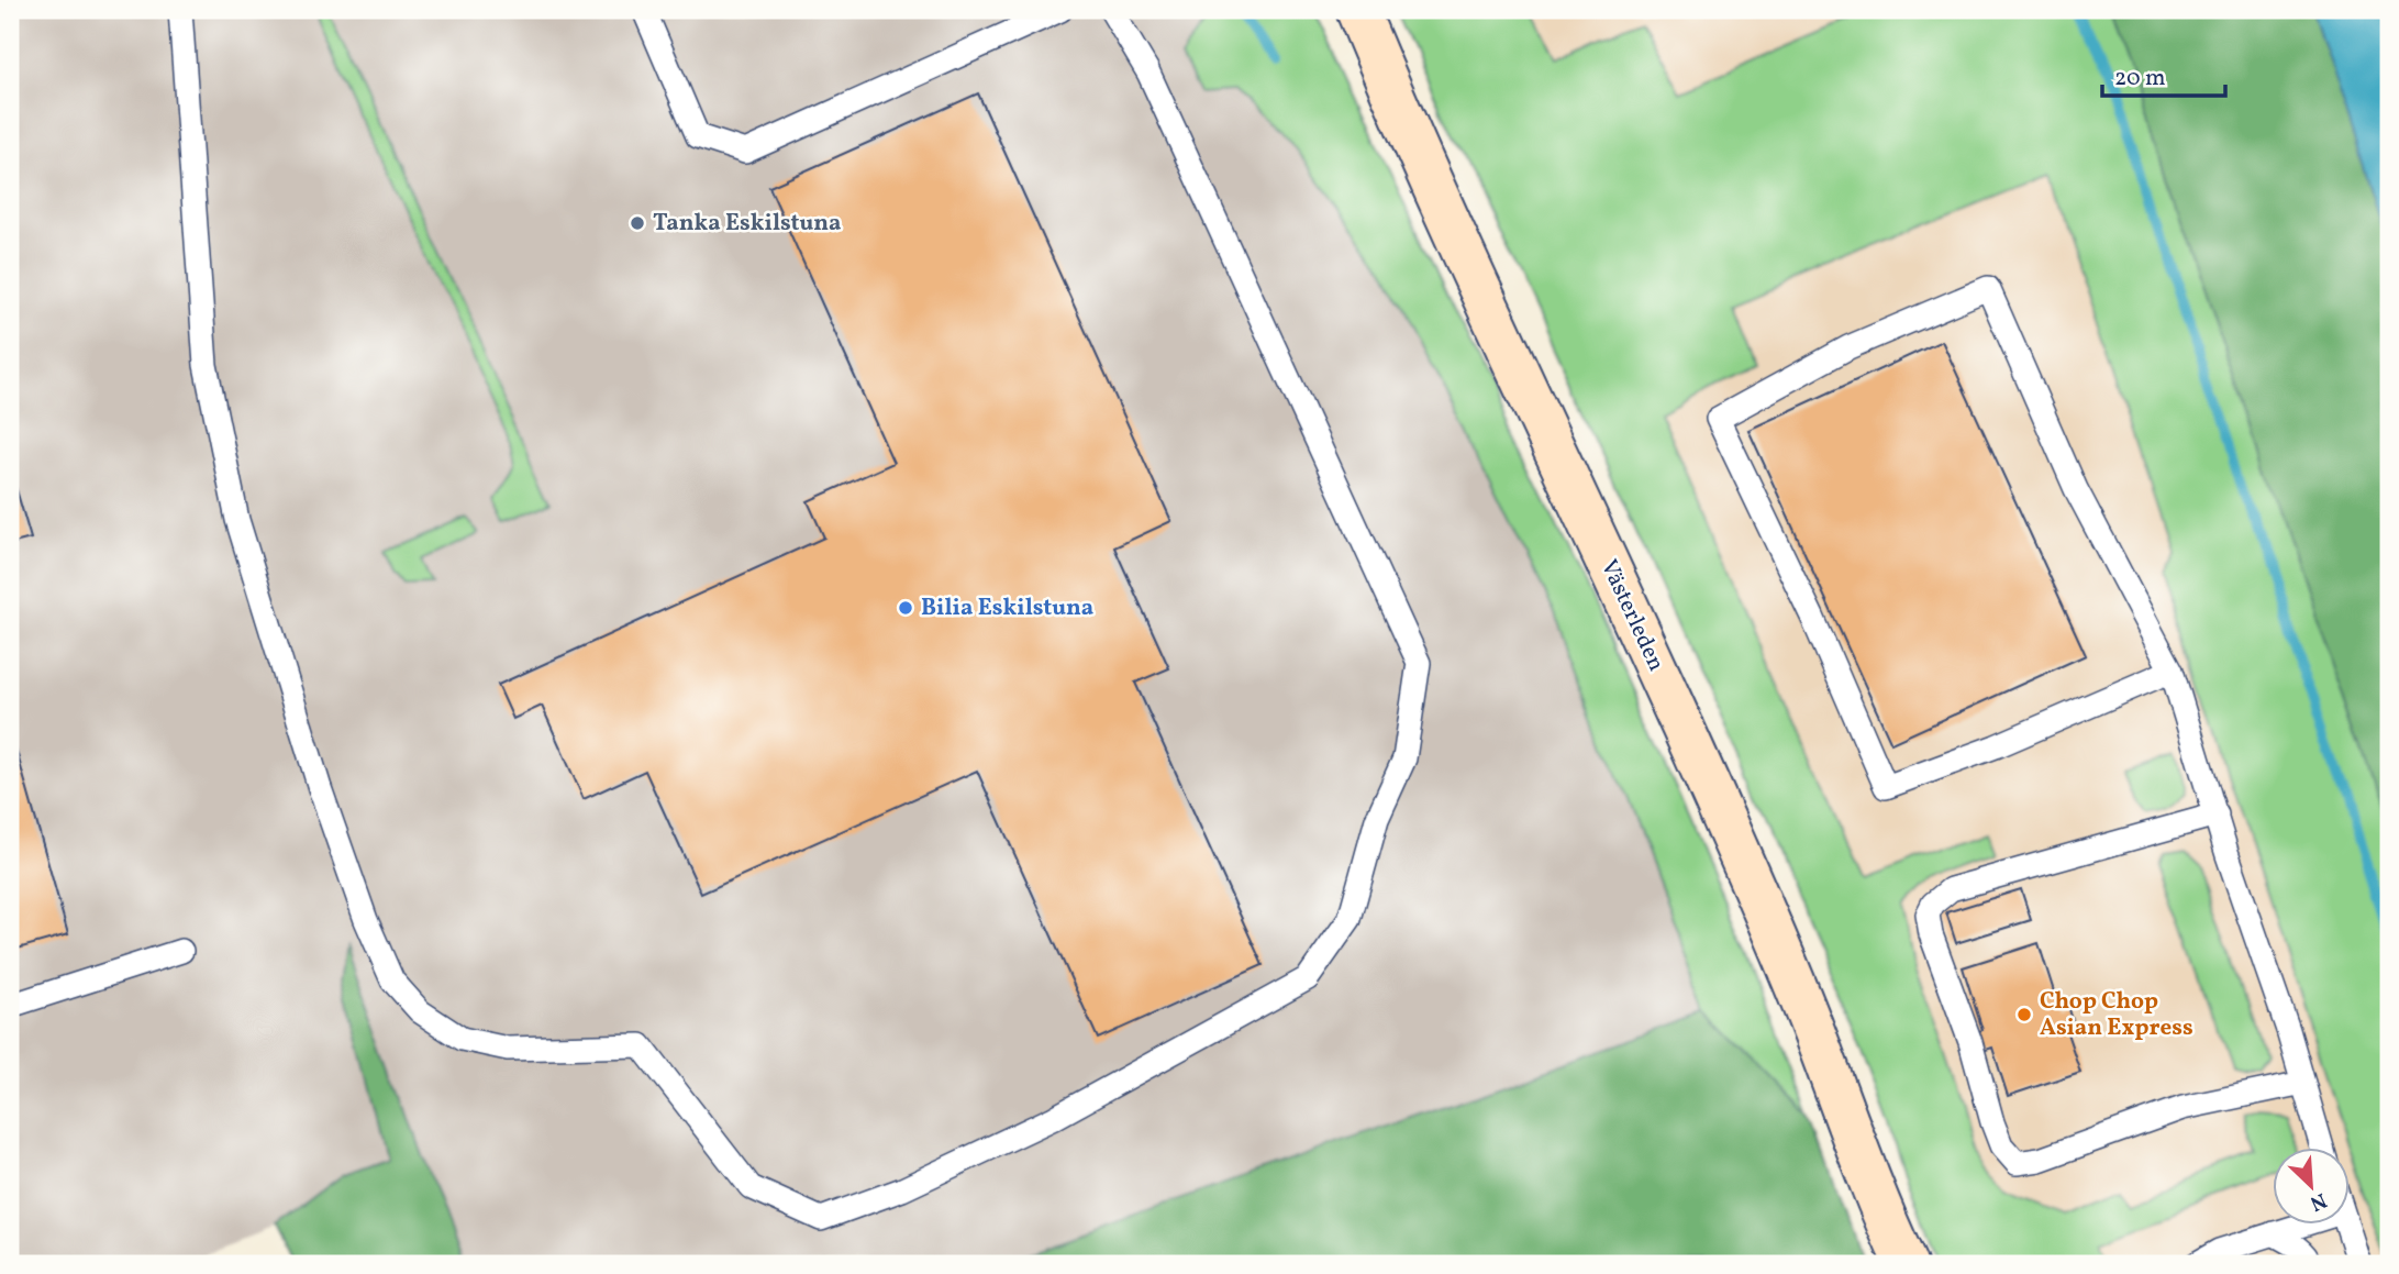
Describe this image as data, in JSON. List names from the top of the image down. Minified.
{"streets":{"main road":["Västerleden"]},"places":["Tanka Eskilstuna","Bilia Eskilstuna","Chop Chop Asian Express"],"scale_bar":"20 m","north":"bottom right"}
